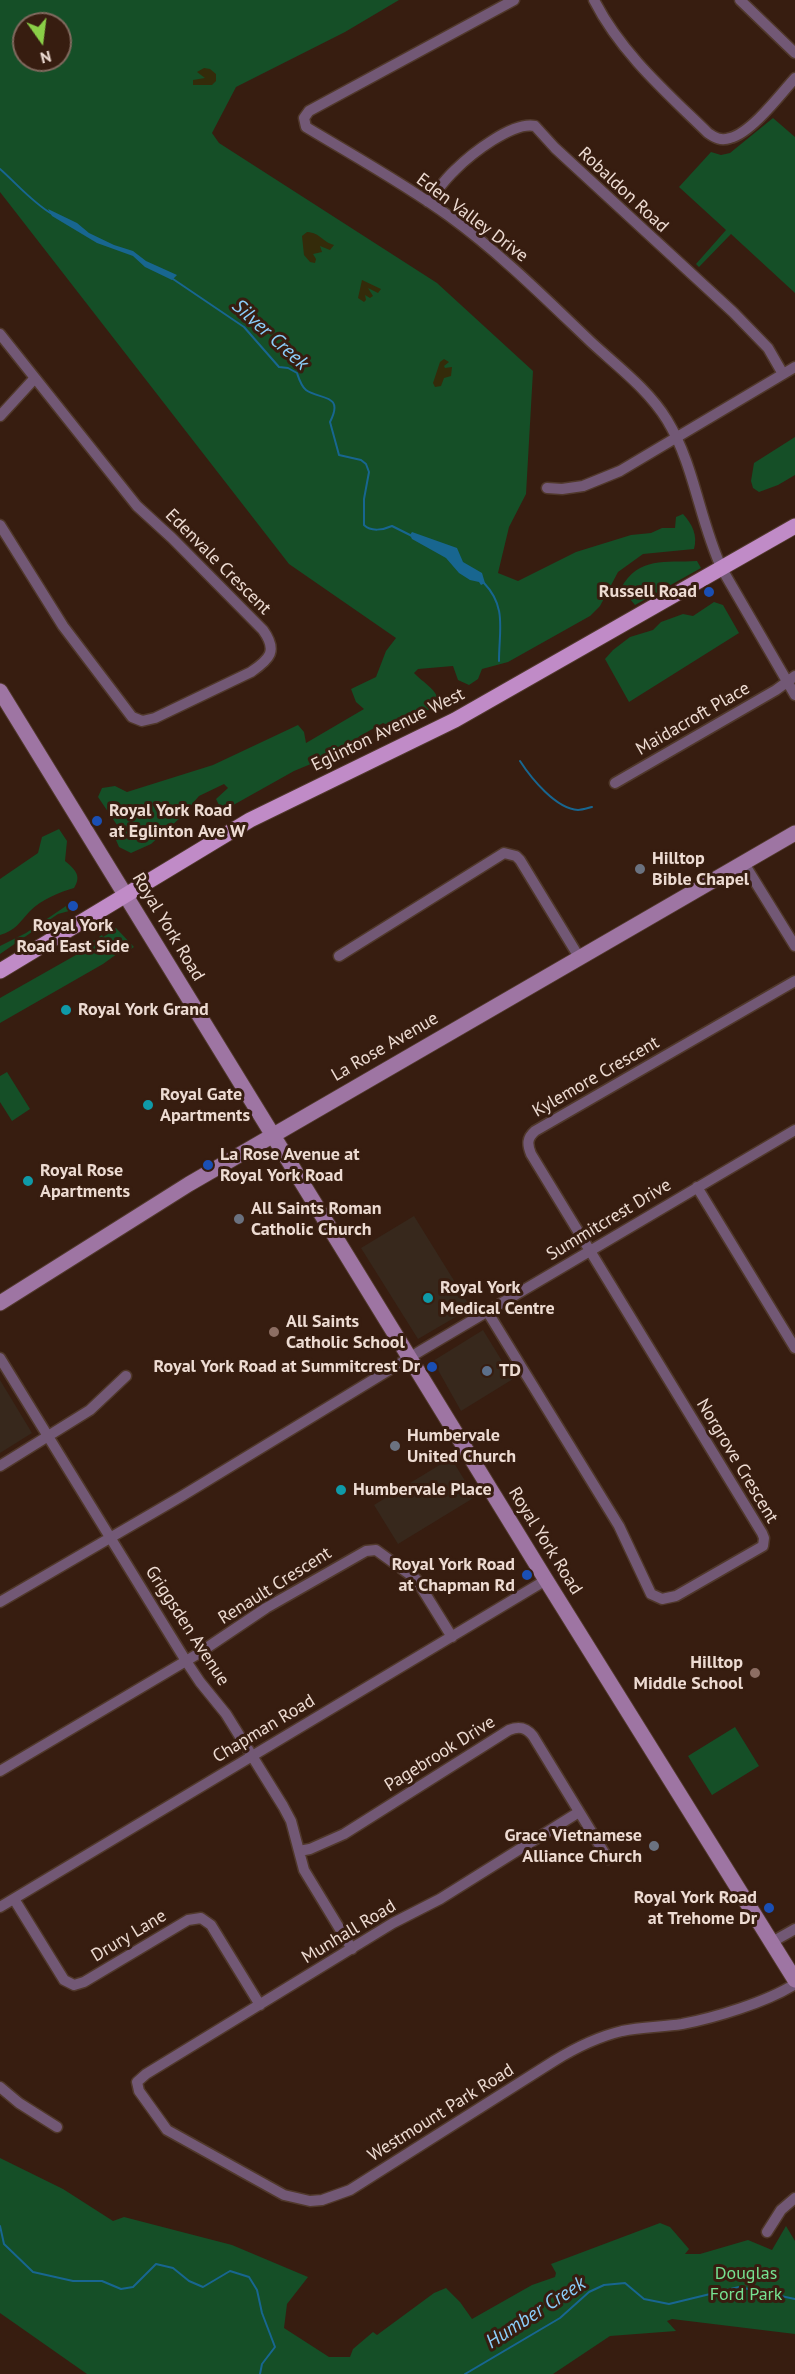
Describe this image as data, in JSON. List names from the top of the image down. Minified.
{"streets":{"main road":["Eglinton Avenue West","Royal York Road","La Rose Avenue"],"street":["Robaldon Road","Eden Valley Drive","Edenvale Crescent","Maidacroft Place","Kylemore Crescent","Summitcrest Drive","Norgrove Crescent","Renault Crescent","Griggsden Avenue","Chapman Road","Pagebrook Drive","Munhall Road","Drury Lane","Westmount Park Road"]},"crossings":[["Robaldon Road","Eden Valley Drive"],["Eden Valley Drive","Eglinton Avenue West"],["Eglinton Avenue West","Royal York Road"],["Royal York Road","La Rose Avenue"],["Royal York Road","Summitcrest Drive"],["Royal York Road","Chapman Road"],["Royal York Road","Westmount Park Road"],["Kylemore Crescent","Summitcrest Drive"],["Kylemore Crescent","Norgrove Crescent"],["Summitcrest Drive","Norgrove Crescent"],["Renault Crescent","Griggsden Avenue"],["Renault Crescent","Chapman Road"],["Griggsden Avenue","Chapman Road"],["Griggsden Avenue","Pagebrook Drive"],["Griggsden Avenue","Munhall Road"],["Chapman Road","Drury Lane"],["Pagebrook Drive","Munhall Road"],["Munhall Road","Drury Lane"],["Munhall Road","Westmount Park Road"]],"water":["Silver Creek","Humber Creek"],"parks":["Douglas Ford Park"],"places":["Russell Road","Royal York Road at Eglinton Ave W","Hilltop Bible Chapel","Royal York Road East Side","Royal York Grand","Royal Gate Apartments","La Rose Avenue at Royal York Road","Royal Rose Apartments","All Saints Roman Catholic Church","Royal York Medical Centre","All Saints Catholic School","Royal York Road at Summitcrest Dr","TD","Humbervale United Church","Humbervale Place","Royal York Road at Chapman Rd","Hilltop Middle School","Grace Vietnamese Alliance Church","Royal York Road at Trehome Dr"],"north":"bottom"}
